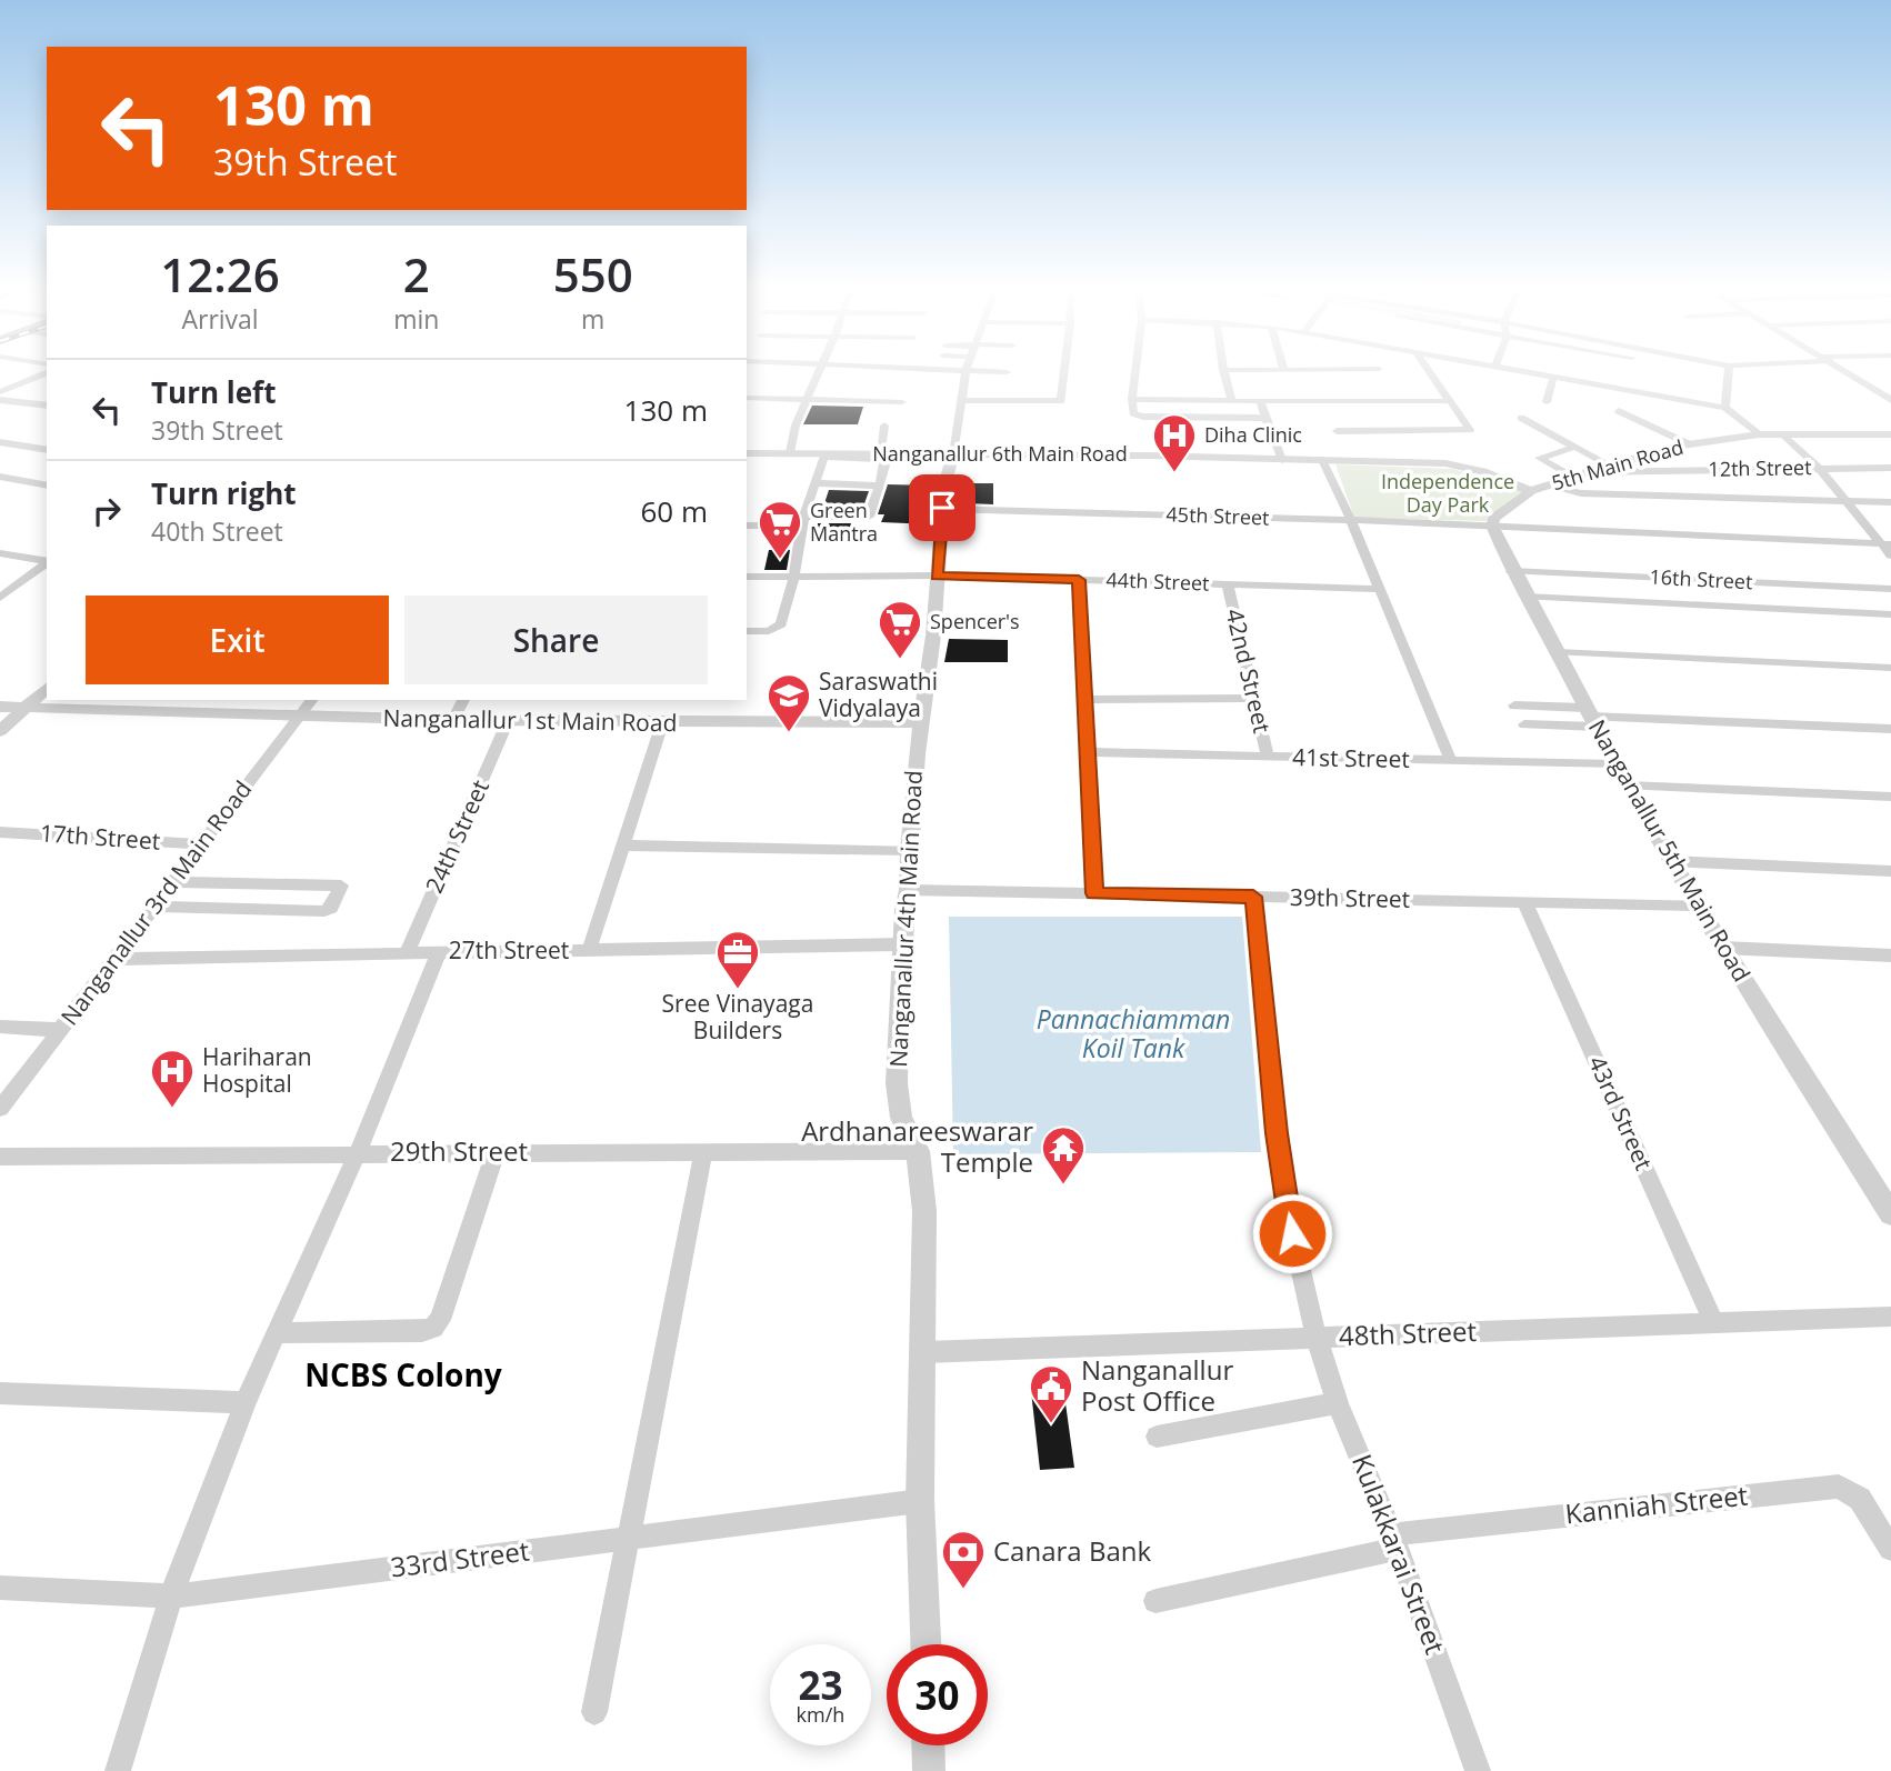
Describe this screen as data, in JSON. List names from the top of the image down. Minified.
{"streets":{"street":["Nanganallur 6th Main Road","5th Main Road","12th Street","45th Street","16th Street","44th Street","42nd Street","Nanganallur 1st Main Road","41st Street","24th Street","17th Street","Nanganallur 5th Main Road","39th Street","Nanganallur 3rd Main Road","Nanganallur 4th Main Road","27th Street","43rd Street","29th Street","48th Street","Kanniah Street","Kulakkarai Street","33rd Street"]},"crossings":[["Nanganallur 6th Main Road","5th Main Road"],["Nanganallur 6th Main Road","Nanganallur 4th Main Road"],["5th Main Road","12th Street"],["45th Street","Nanganallur 5th Main Road"],["45th Street","Nanganallur 4th Main Road"],["16th Street","Nanganallur 5th Main Road"],["44th Street","42nd Street"],["44th Street","Nanganallur 4th Main Road"],["42nd Street","41st Street"],["Nanganallur 1st Main Road","24th Street"],["Nanganallur 1st Main Road","Nanganallur 3rd Main Road"],["Nanganallur 1st Main Road","Nanganallur 4th Main Road"],["41st Street","Nanganallur 5th Main Road"],["24th Street","27th Street"],["17th Street","Nanganallur 3rd Main Road"],["Nanganallur 5th Main Road","39th Street"],["39th Street","Nanganallur 4th Main Road"],["39th Street","43rd Street"],["39th Street","Kulakkarai Street"],["Nanganallur 3rd Main Road","27th Street"],["Nanganallur 4th Main Road","27th Street"],["Nanganallur 4th Main Road","29th Street"],["Nanganallur 4th Main Road","48th Street"],["Nanganallur 4th Main Road","33rd Street"],["43rd Street","48th Street"],["48th Street","Kulakkarai Street"],["Kanniah Street","Kulakkarai Street"]],"districts":["NCBS Colony"],"water":["Pannachiamman Koil Tank"],"parks":["Independence Day Park"],"places":{"hospital":["Diha Clinic","Hariharan Hospital"],"supermarket":["Green Mantra","Spencer's"],"school or university":["Saraswathi Vidyalaya"],"office":["Sree Vinayaga Builders"],"temple":["Ardhanareeswarar Temple"],"public building":["Nanganallur Post Office"],"bank":["Canara Bank"]},"page":{"turn":["130 m","39th Street"],"eta":["12:26","Arrival","2","min","550","m"],"list":[{"name":"Turn left","note":"39th Street","value":"130 m"},{"name":"Turn right","note":"40th Street","value":"60 m"}],"buttons":["Exit","Share"],"speed":"23 km/h","limit":"30"}}
